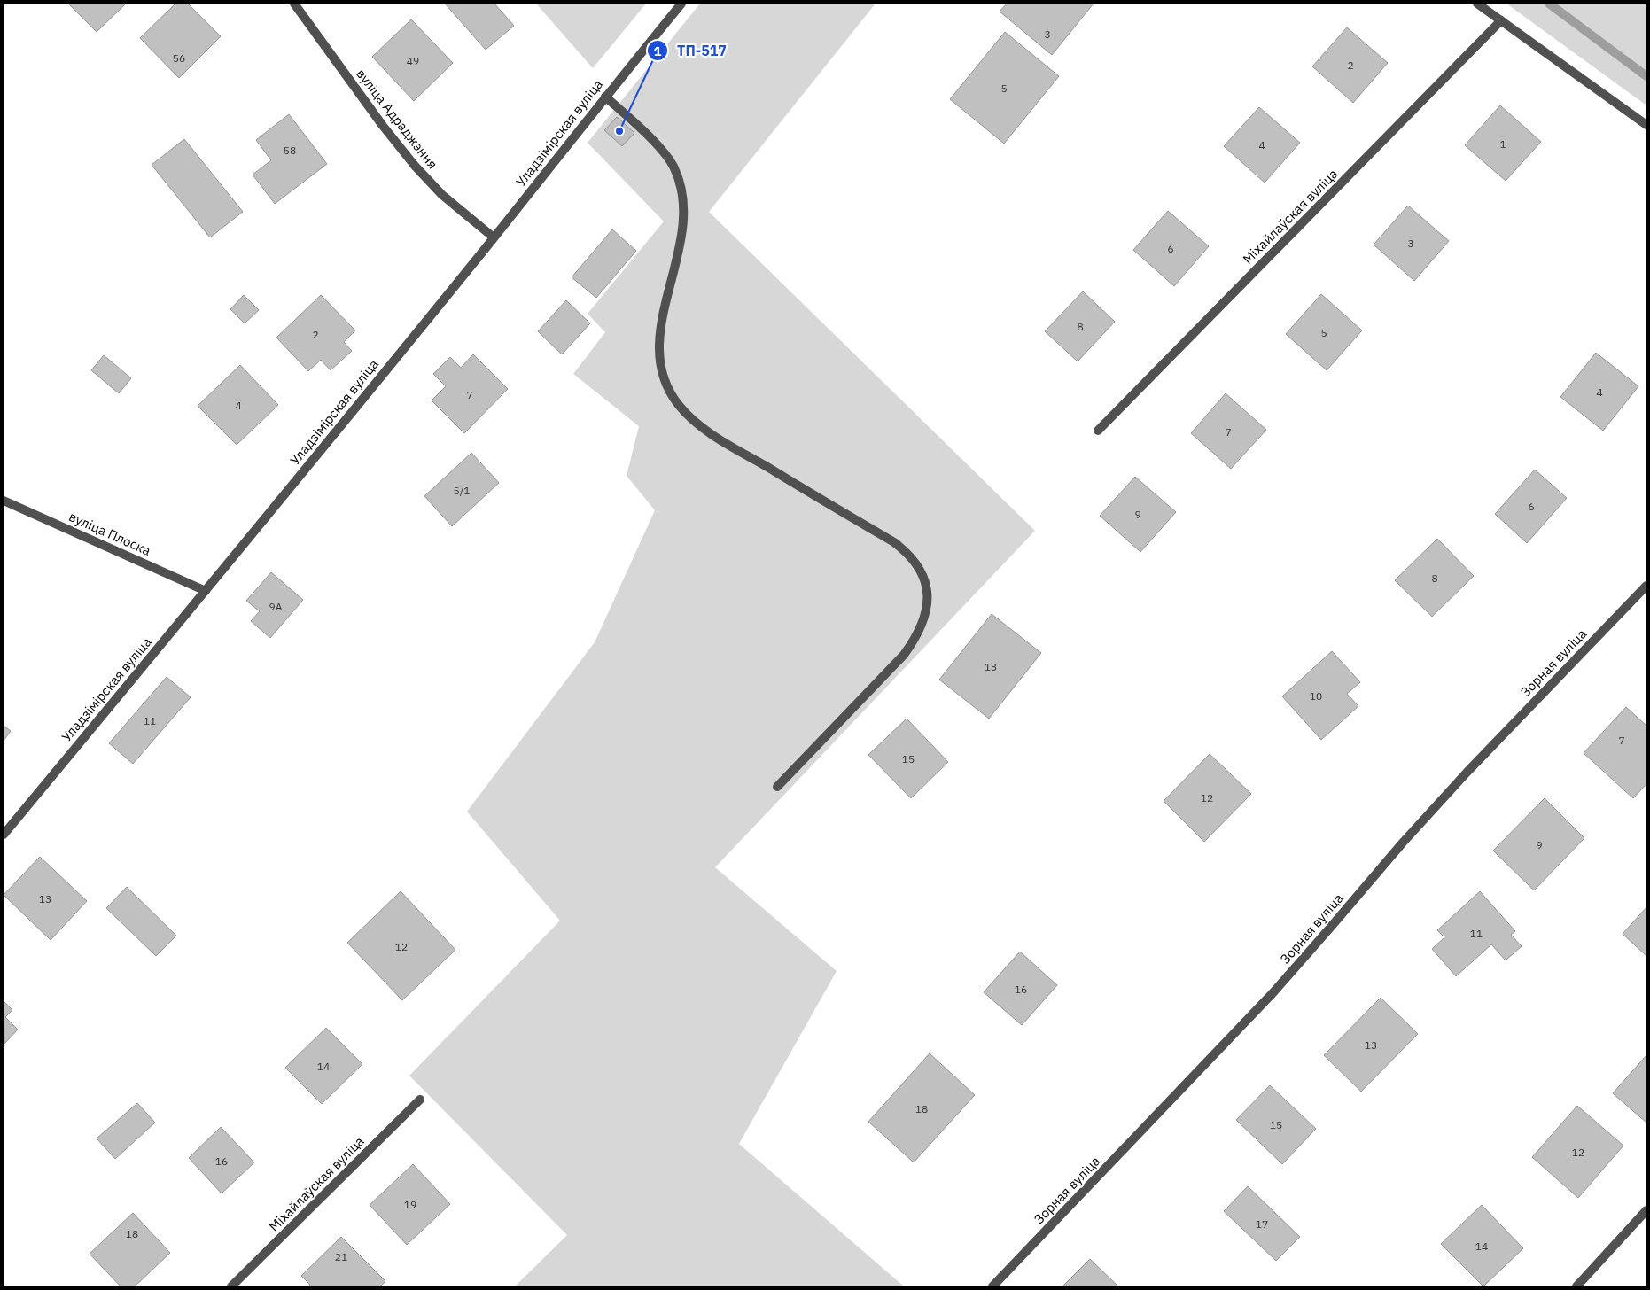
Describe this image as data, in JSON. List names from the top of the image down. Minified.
{"streets":{"street":["вуліца Адраджэння","Уладзімірская вуліца","Міхайлаўская вуліца","вуліца Плоска","Зорная вуліца"]},"crossings":[["вуліца Адраджэння","Уладзімірская вуліца"],["Уладзімірская вуліца","вуліца Плоска"]],"places":["ТП-517"],"house_numbers":["3","56","49","2","5","1","4","58","3","6","8","5","2","4","7","4","7","5/1","6","9","8","9А","13","10","11","7","15","12","9","13","11","12","16","13","14","18","15","12","16","19","17","18","14","21"]}
